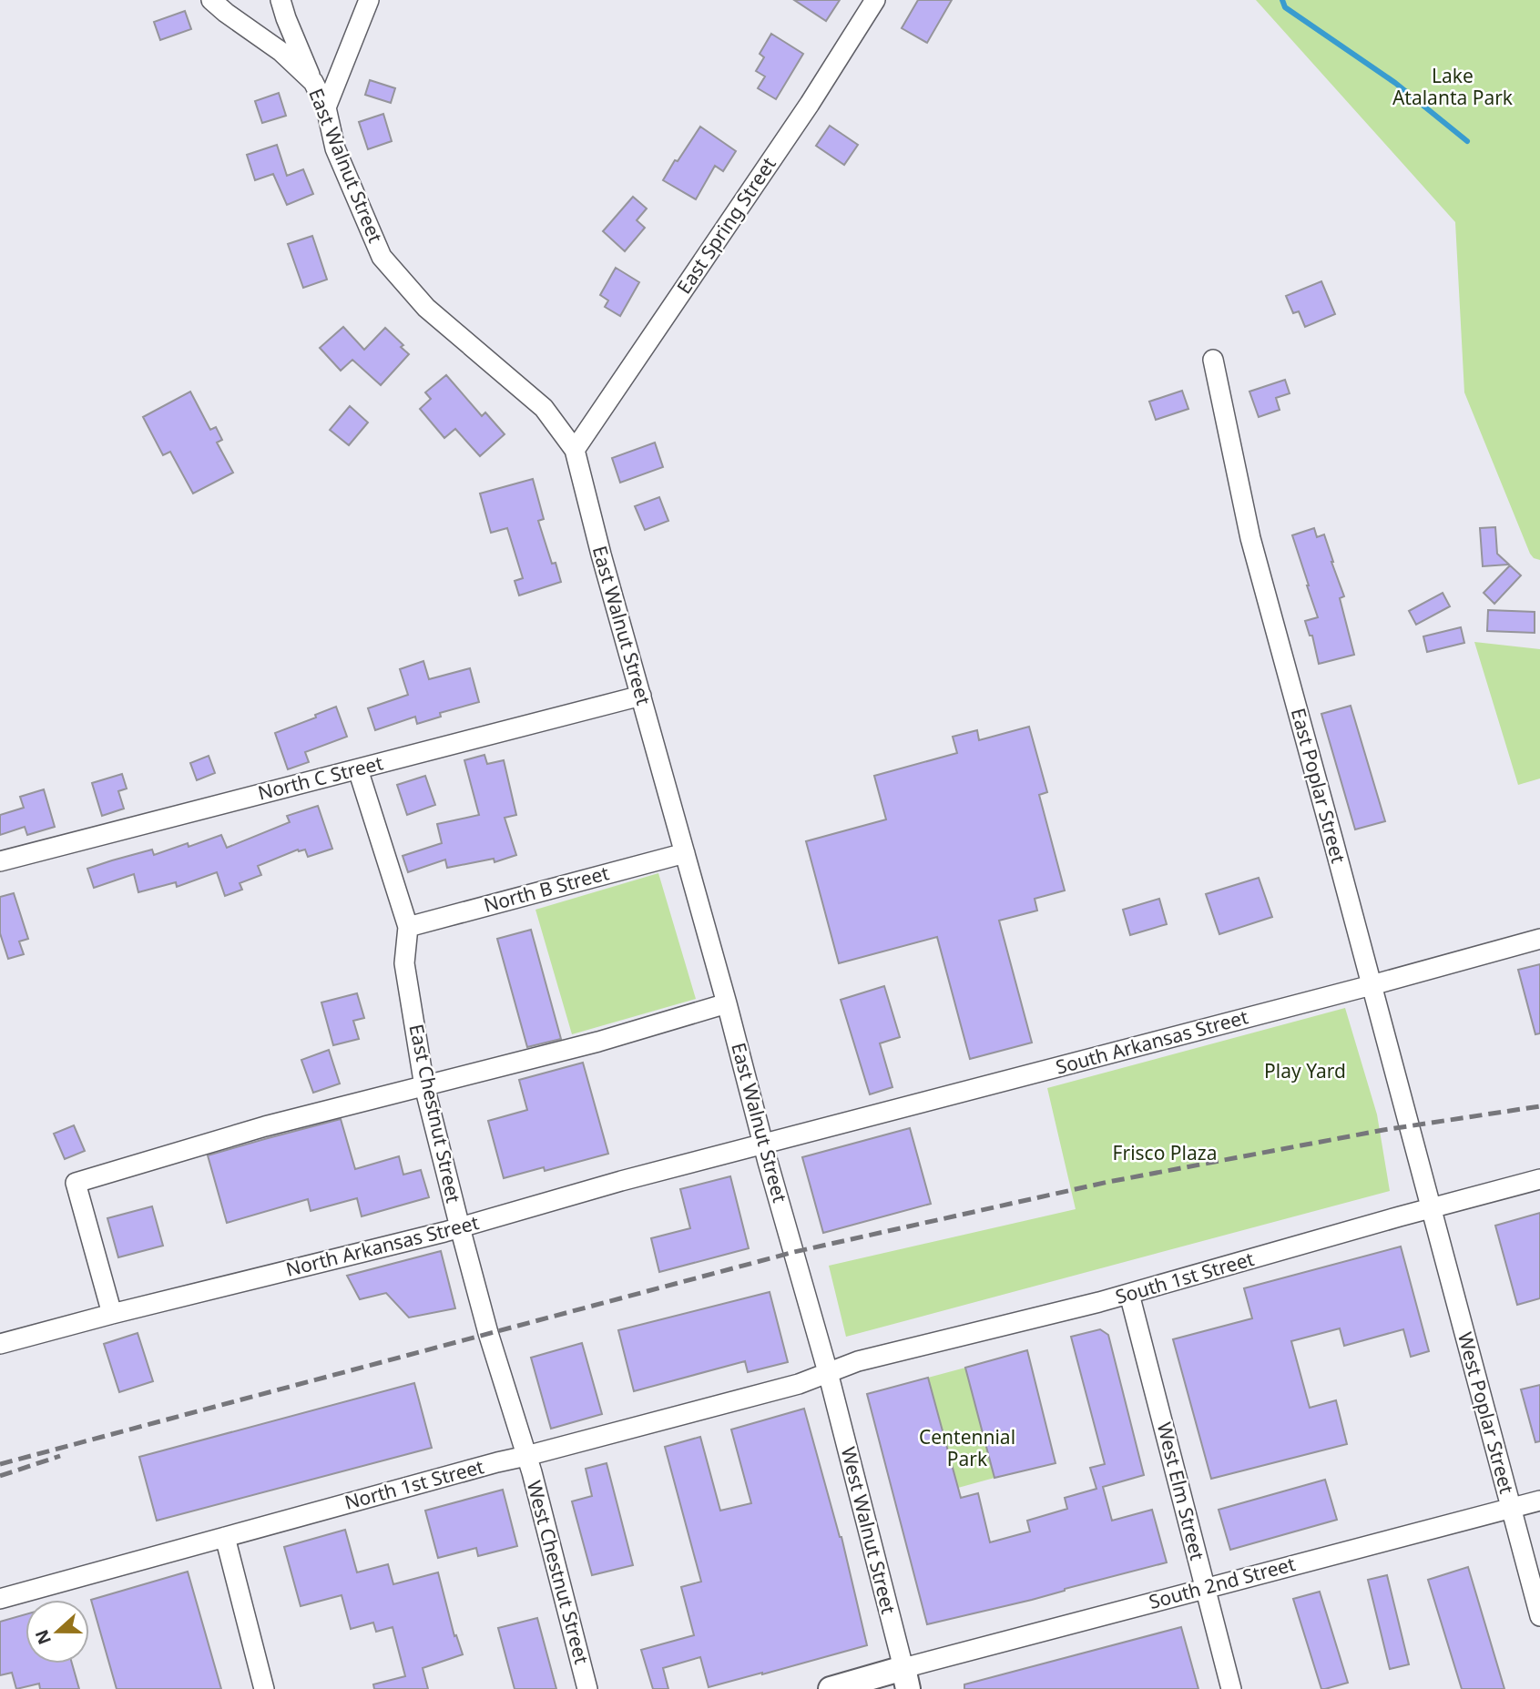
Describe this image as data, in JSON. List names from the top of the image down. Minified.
{"streets":{"street":["East Walnut Street","East Spring Street","North C Street","East Poplar Street","North B Street","South Arkansas Street","East Chestnut Street","North Arkansas Street","South 1st Street","West Poplar Street","North 1st Street","West Elm Street","West Walnut Street","West Chestnut Street","South 2nd Street"]},"crossings":[["East Walnut Street","East Spring Street"],["East Walnut Street","North C Street"],["East Walnut Street","North B Street"],["East Walnut Street","South Arkansas Street"],["East Walnut Street","North Arkansas Street"],["East Walnut Street","South 1st Street"],["East Walnut Street","North 1st Street"],["East Walnut Street","West Walnut Street"],["North C Street","East Chestnut Street"],["East Poplar Street","South Arkansas Street"],["East Poplar Street","South 1st Street"],["East Poplar Street","West Poplar Street"],["North B Street","East Chestnut Street"],["South Arkansas Street","North Arkansas Street"],["East Chestnut Street","North Arkansas Street"],["East Chestnut Street","North 1st Street"],["East Chestnut Street","West Chestnut Street"],["South 1st Street","West Poplar Street"],["South 1st Street","North 1st Street"],["South 1st Street","West Elm Street"],["South 1st Street","West Walnut Street"],["West Poplar Street","South 2nd Street"],["North 1st Street","West Walnut Street"],["North 1st Street","West Chestnut Street"],["West Elm Street","South 2nd Street"],["West Walnut Street","South 2nd Street"]],"parks":["Lake Atalanta Park","Play Yard","Frisco Plaza","Centennial Park"],"north":"left"}
